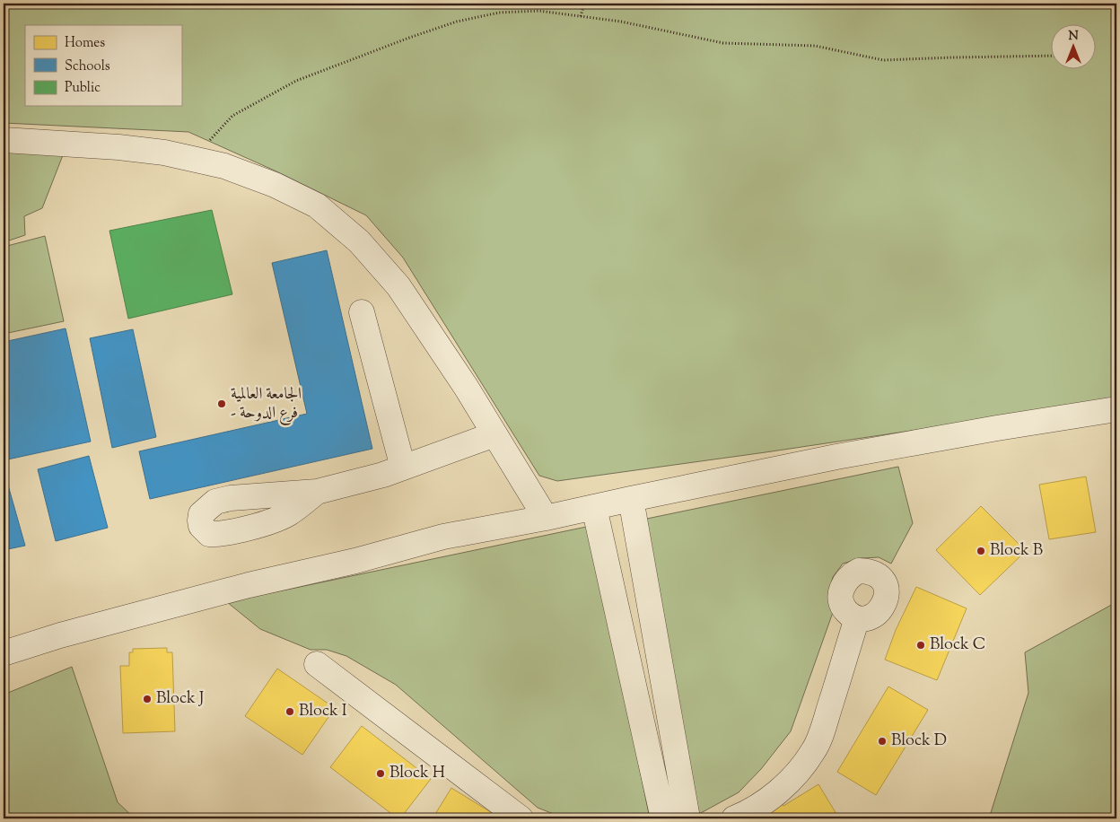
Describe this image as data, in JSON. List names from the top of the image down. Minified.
{"places":["الجامعة العالمية - فرع الدوحة","Block B","Block C","Block J","Block I","Block D","Block H"],"legend":["Homes","Schools","Public"],"north":"top"}
